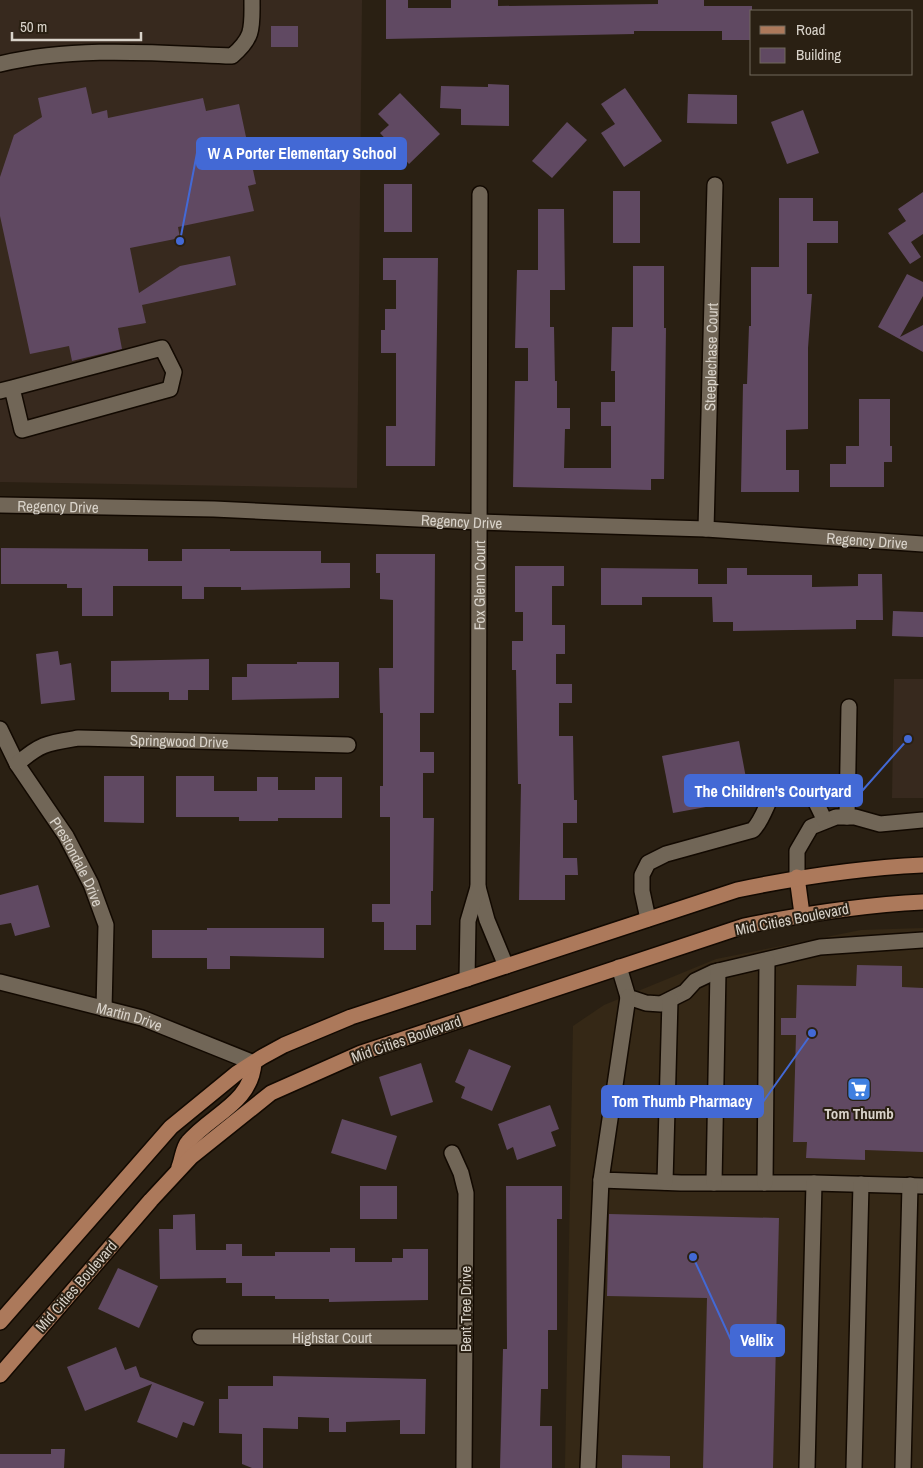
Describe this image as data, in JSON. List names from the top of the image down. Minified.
{"streets":{"main road":["Mid Cities Boulevard"],"street":["Steeplechase Court","Regency Drive","Fox Glenn Court","Springwood Drive","Prestondale Drive","Martin Drive","Bent Tree Drive","Highstar Court"]},"crossings":[["Steeplechase Court","Regency Drive"],["Regency Drive","Fox Glenn Court"],["Springwood Drive","Prestondale Drive"],["Prestondale Drive","Martin Drive"],["Bent Tree Drive","Highstar Court"]],"places":{"other":["W A Porter Elementary School","The Children's Courtyard","Tom Thumb Pharmacy","Vellix"],"supermarket":["Tom Thumb"]},"legend":["Road","Building"],"scale_bar":"50 m"}
